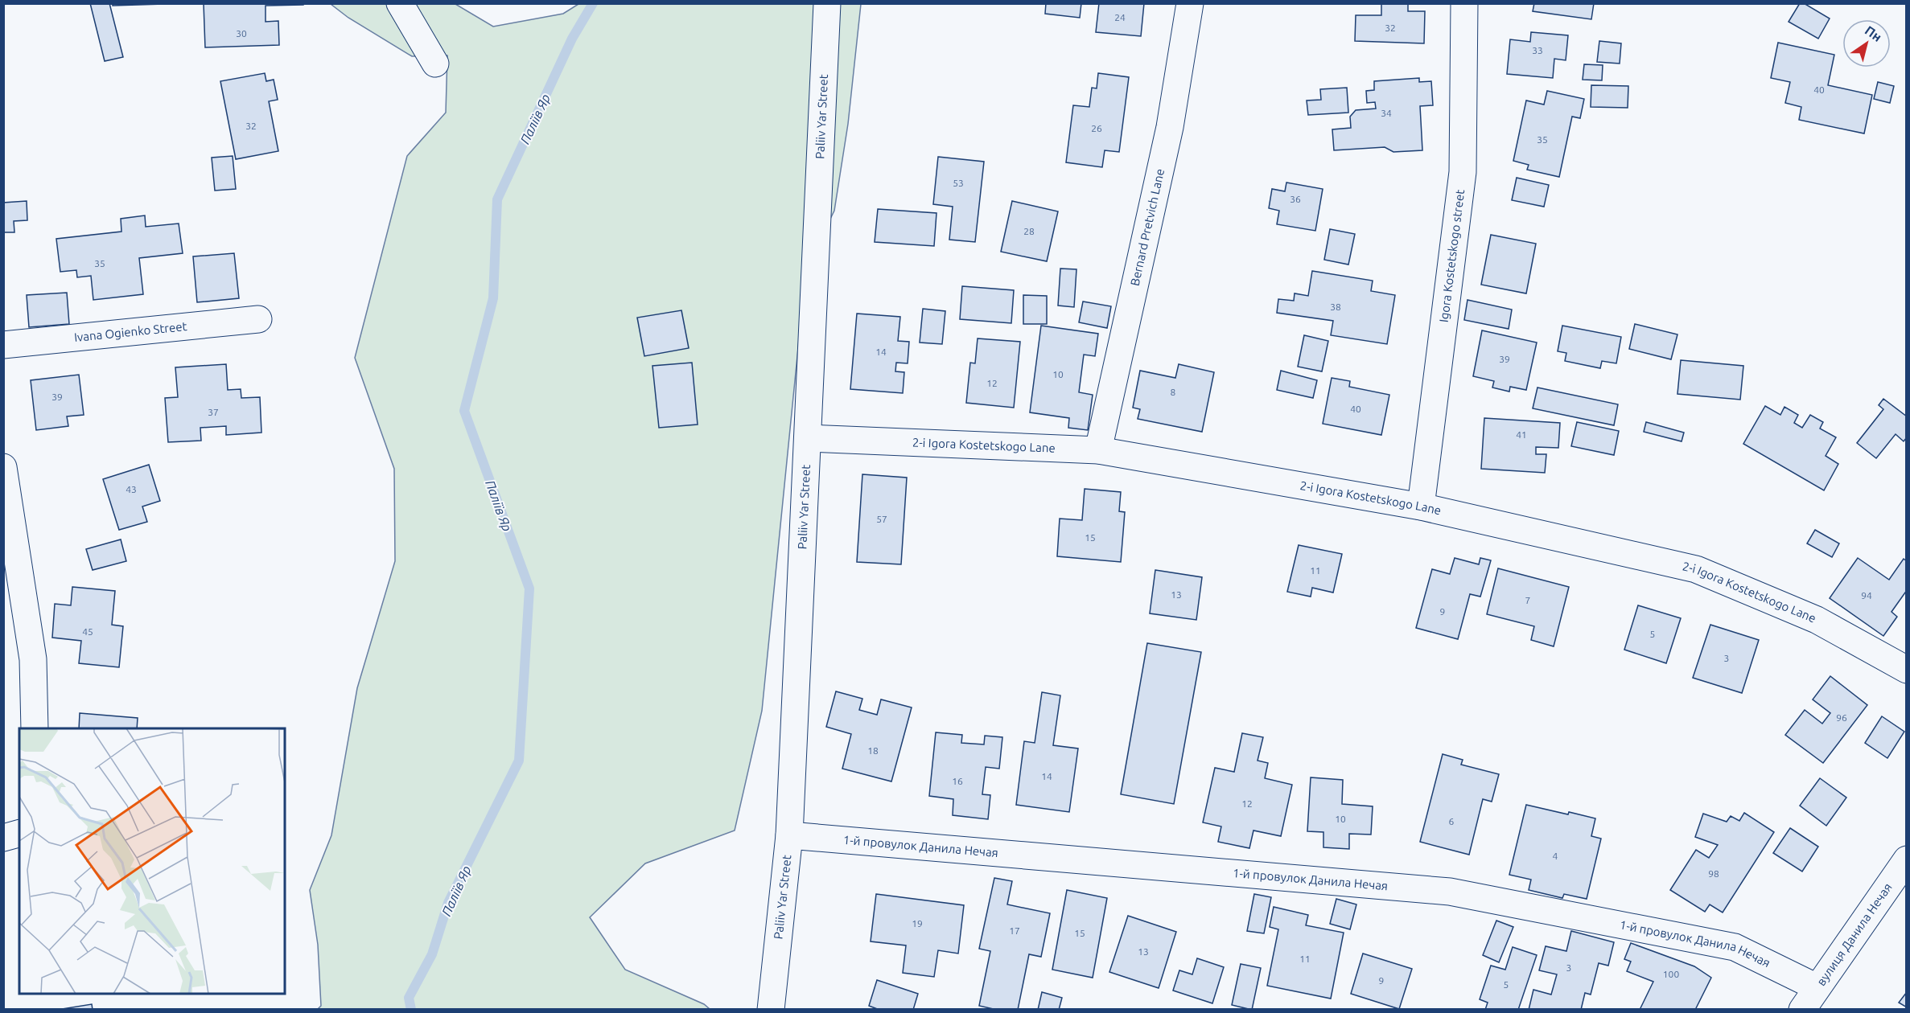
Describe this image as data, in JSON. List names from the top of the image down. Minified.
{"streets":{"street":["Paliiv Yar Street","Bernard Pretvich Lane","Igora Kostetskogo street","Ivana Ogienko Street","2-i Igora Kostetskogo Lane","1-й провулок Данила Нечая","вулиця Данила Нечая"]},"crossings":[["Paliiv Yar Street","2-i Igora Kostetskogo Lane"],["Paliiv Yar Street","1-й провулок Данила Нечая"],["Bernard Pretvich Lane","2-i Igora Kostetskogo Lane"],["Igora Kostetskogo street","2-i Igora Kostetskogo Lane"],["1-й провулок Данила Нечая","вулиця Данила Нечая"]],"water":["Паліїв Яр"],"house_numbers":["24","32","30","33","40","34","32","26","35","53","36","28","35","38","14","39","10","12","8","39","40","37","41","43","57","15","11","13","94","7","9","45","5","3","96","18","14","16","12","10","6","4","98","19","17","15","13","11","3","100","9","5"],"north":"top right"}
